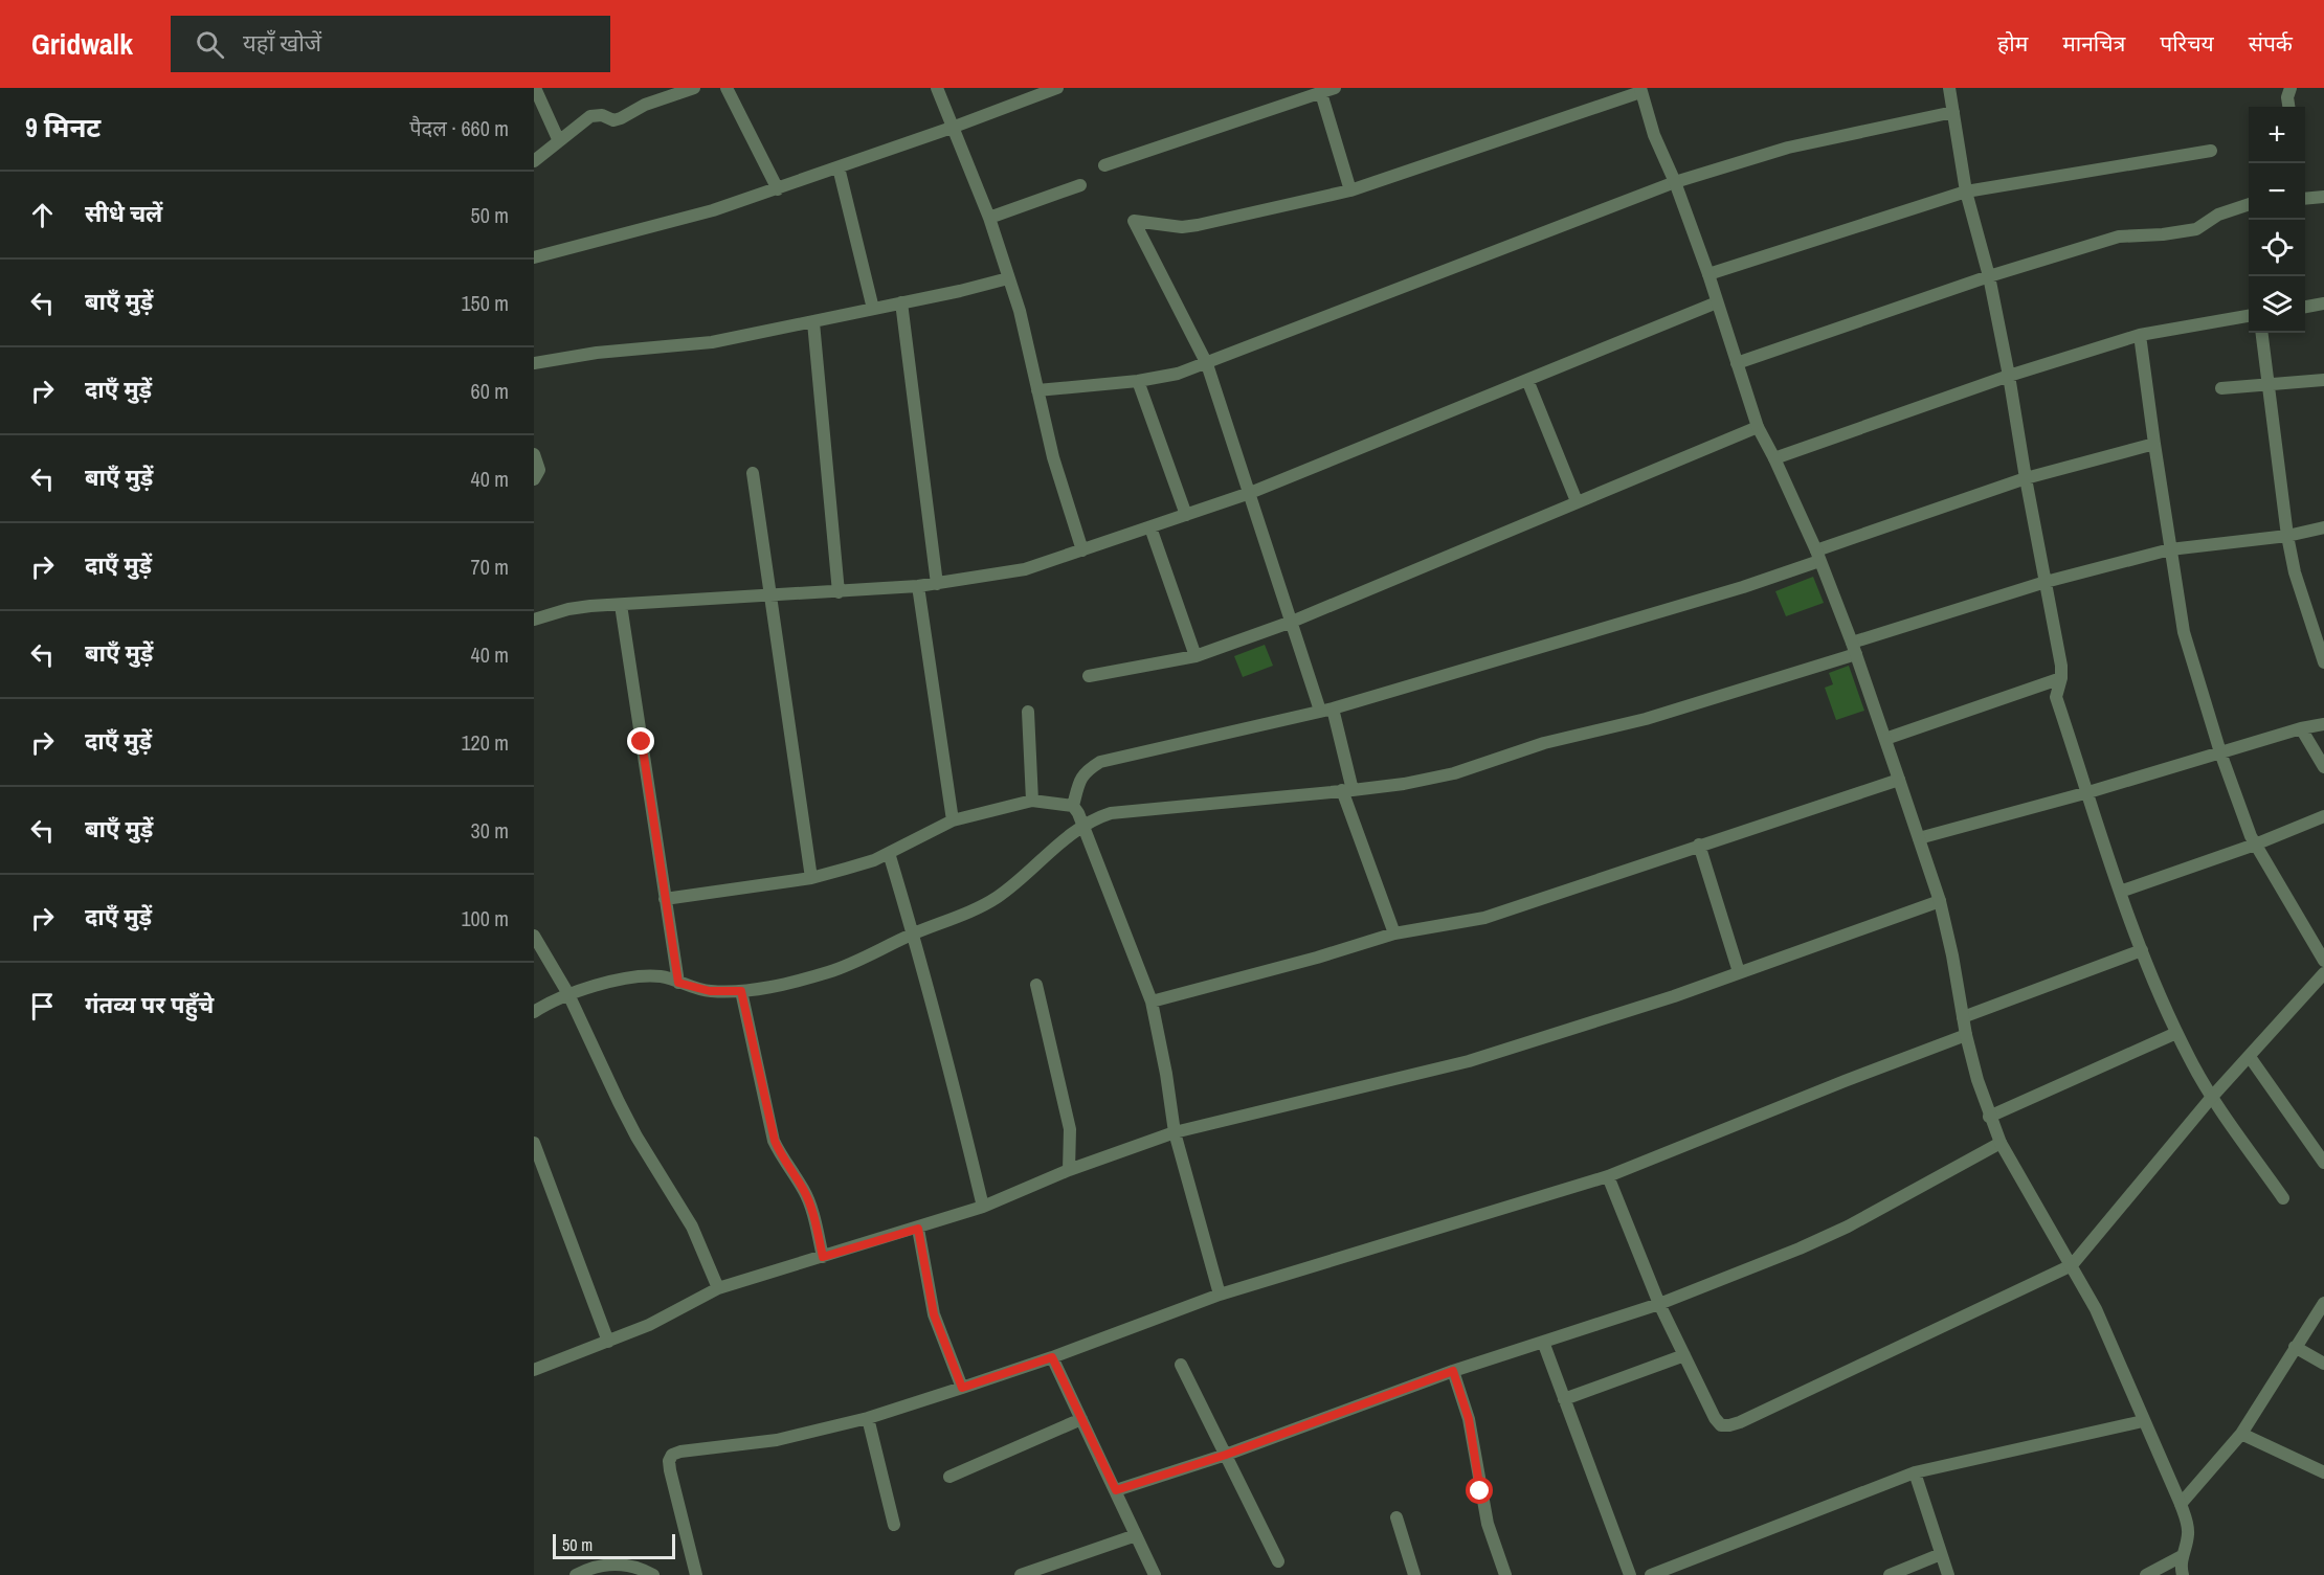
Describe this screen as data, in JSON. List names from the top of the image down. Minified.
{"scale_bar":"50 m","page":{"header":"Gridwalk","search":"यहाँ खोजें","nav":["होम","मानचित्र","परिचय","संपर्क"],"heading":["9 मिनट","पैदल · 660 m"],"map_buttons":["+","−"],"list":[["सीधे चलें","50 m"],["बाएँ मुड़ें","150 m"],["दाएँ मुड़ें","60 m"],["बाएँ मुड़ें","40 m"],["दाएँ मुड़ें","70 m"],["बाएँ मुड़ें","40 m"],["दाएँ मुड़ें","120 m"],["बाएँ मुड़ें","30 m"],["दाएँ मुड़ें","100 m"],"गंतव्य पर पहुँचे"],"scale":"50 m"}}
